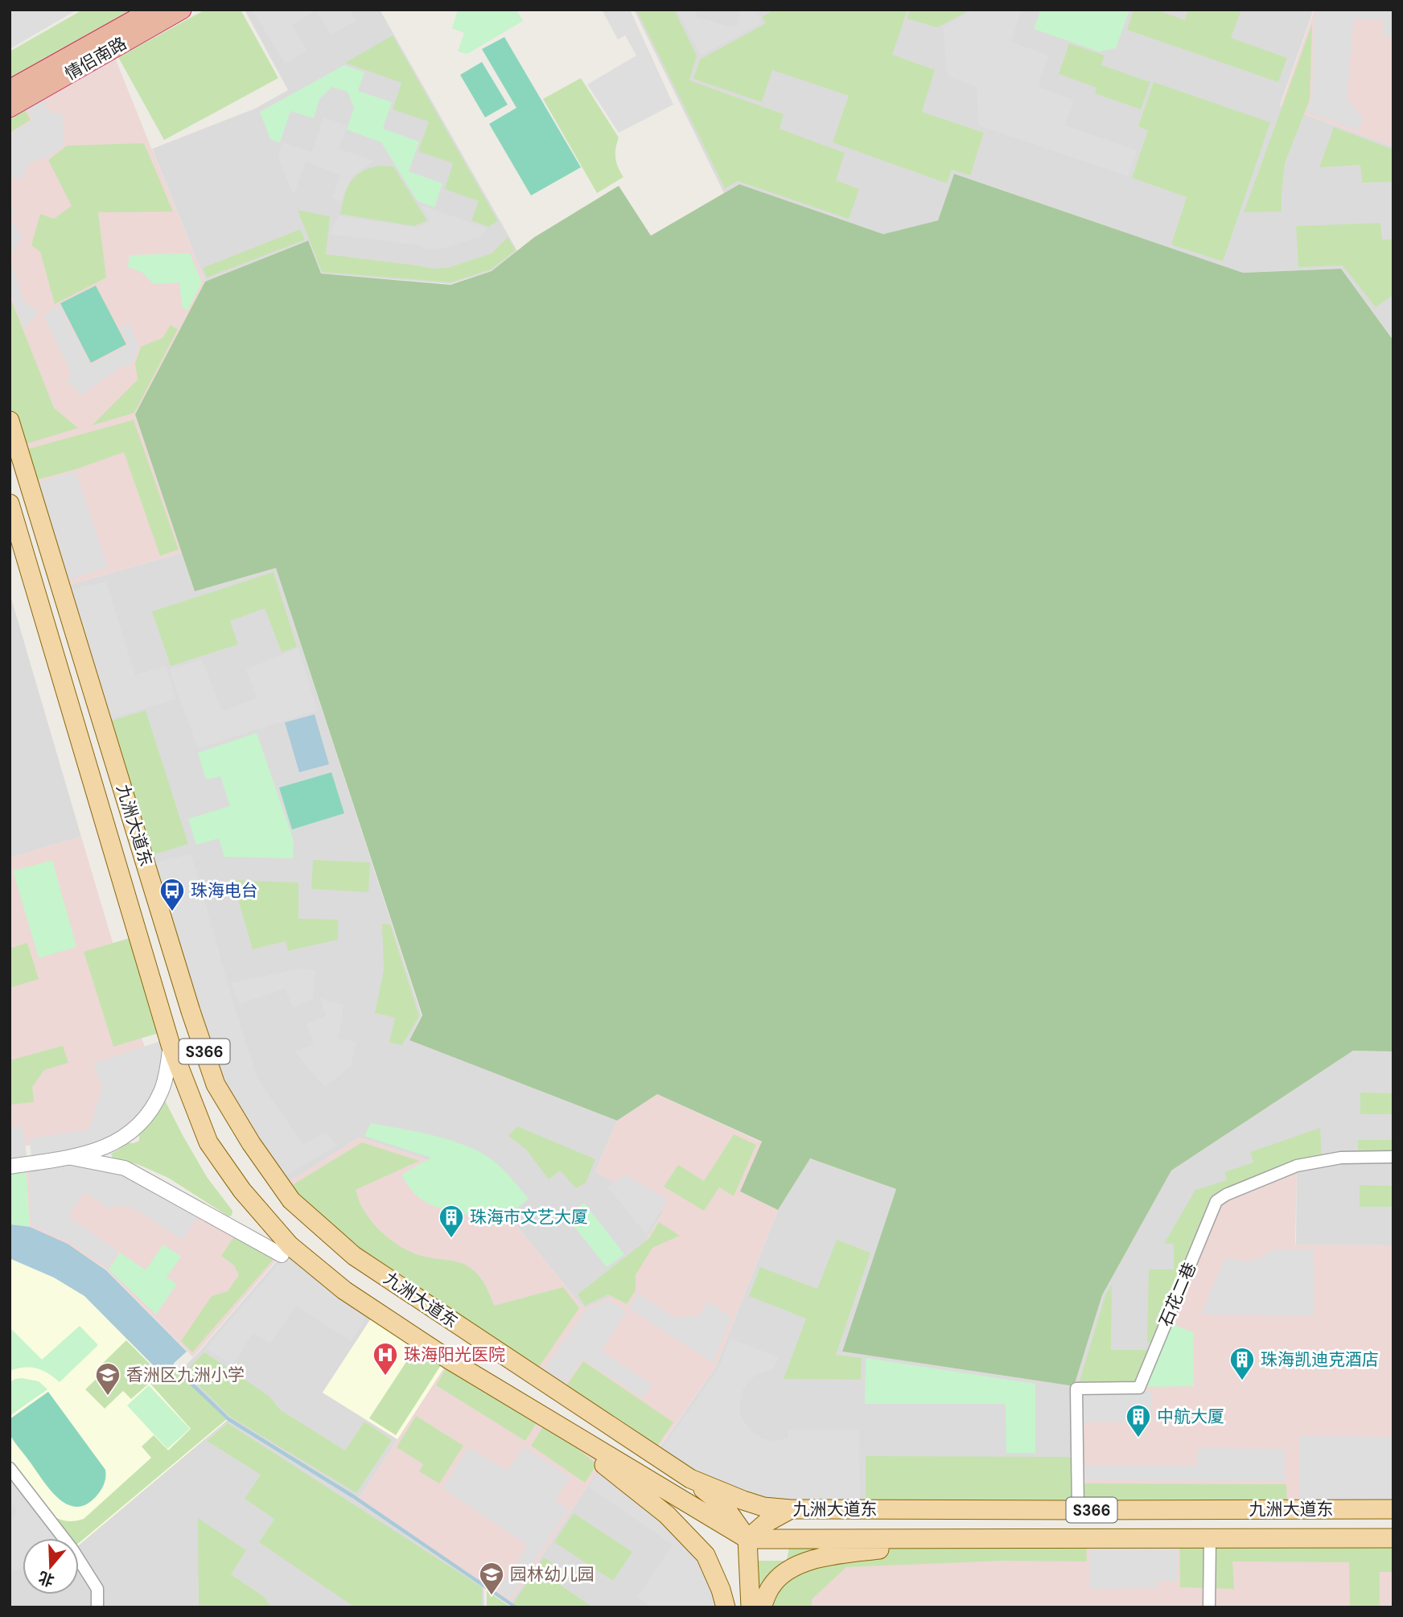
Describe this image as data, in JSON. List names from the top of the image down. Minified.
{"streets":{"highway":["情侣南路"],"main road":["九洲大道东","S366"],"street":["石花二巷"]},"crossings":[["九洲大道东","石花二巷"]],"places":{"bus stop":["珠海电台"],"building":["珠海市文艺大厦","珠海凯迪克酒店","中航大厦"],"hospital":["珠海阳光医院"],"school or university":["香洲区九洲小学","园林幼儿园"]},"north":"bottom"}
